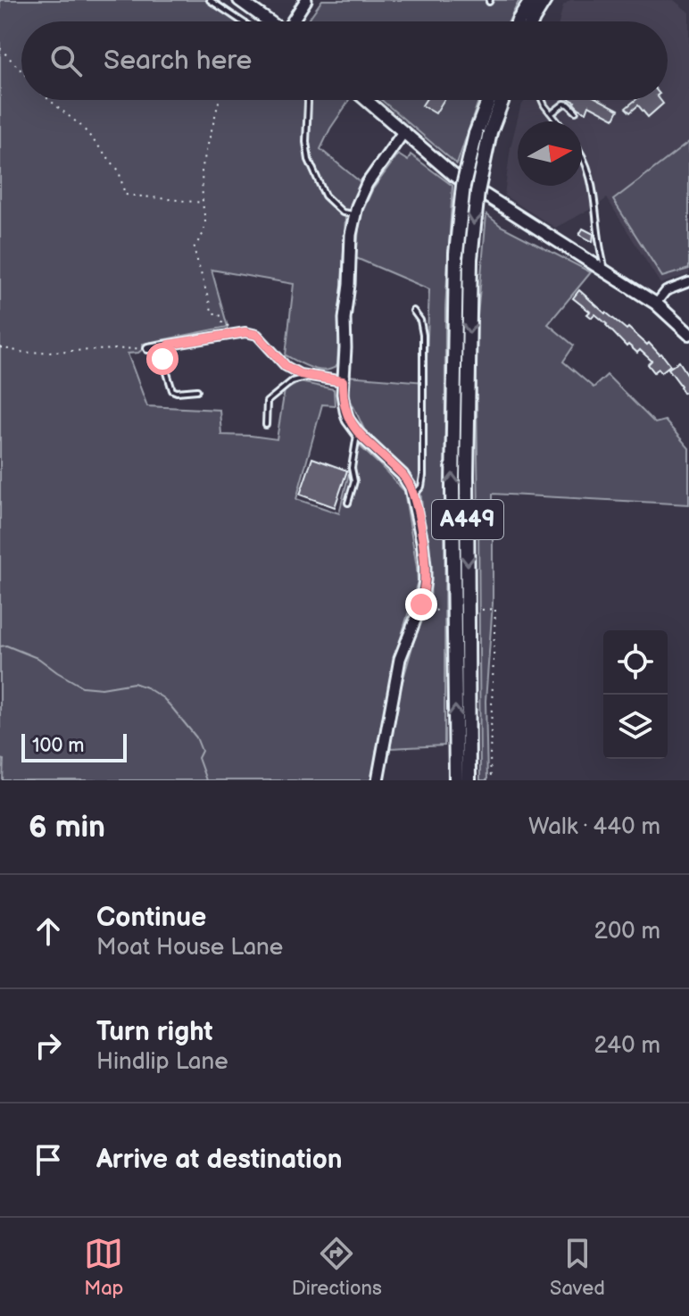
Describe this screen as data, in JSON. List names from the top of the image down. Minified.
{"streets":{"highway":["A449"]},"scale_bar":"100 m","north":"right","page":{"search":"Search here","scale":"100 m","heading":["6 min","Walk · 440 m"],"list":[["Continue","Moat House Lane","200 m"],["Turn right","Hindlip Lane","240 m"],"Arrive at destination"],"nav":["Map","Directions","Saved"]}}
